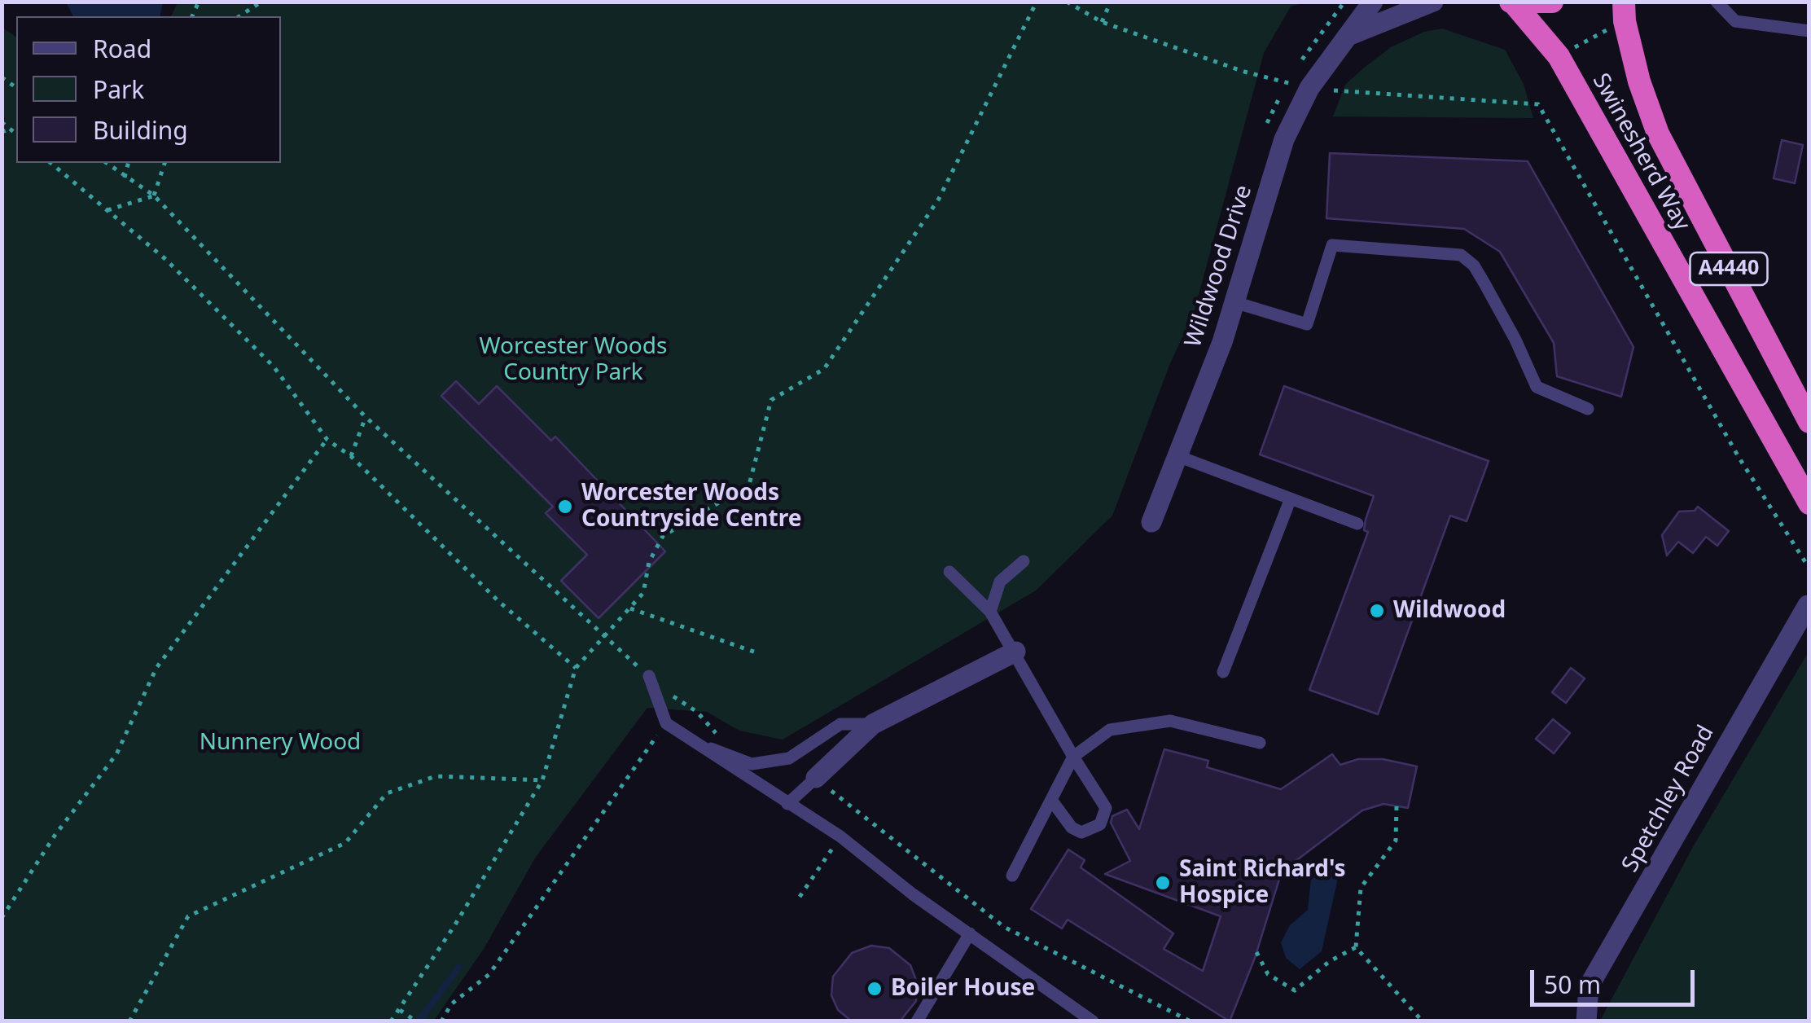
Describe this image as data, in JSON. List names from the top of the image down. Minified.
{"streets":{"highway":["Swinesherd Way","A4440"],"street":["Wildwood Drive","Spetchley Road"]},"parks":["Worcester Woods Country Park","Nunnery Wood"],"places":["Worcester Woods Countryside Centre","Wildwood","Saint Richard's Hospice","Boiler House"],"legend":["Road","Park","Building"],"scale_bar":"50 m"}
